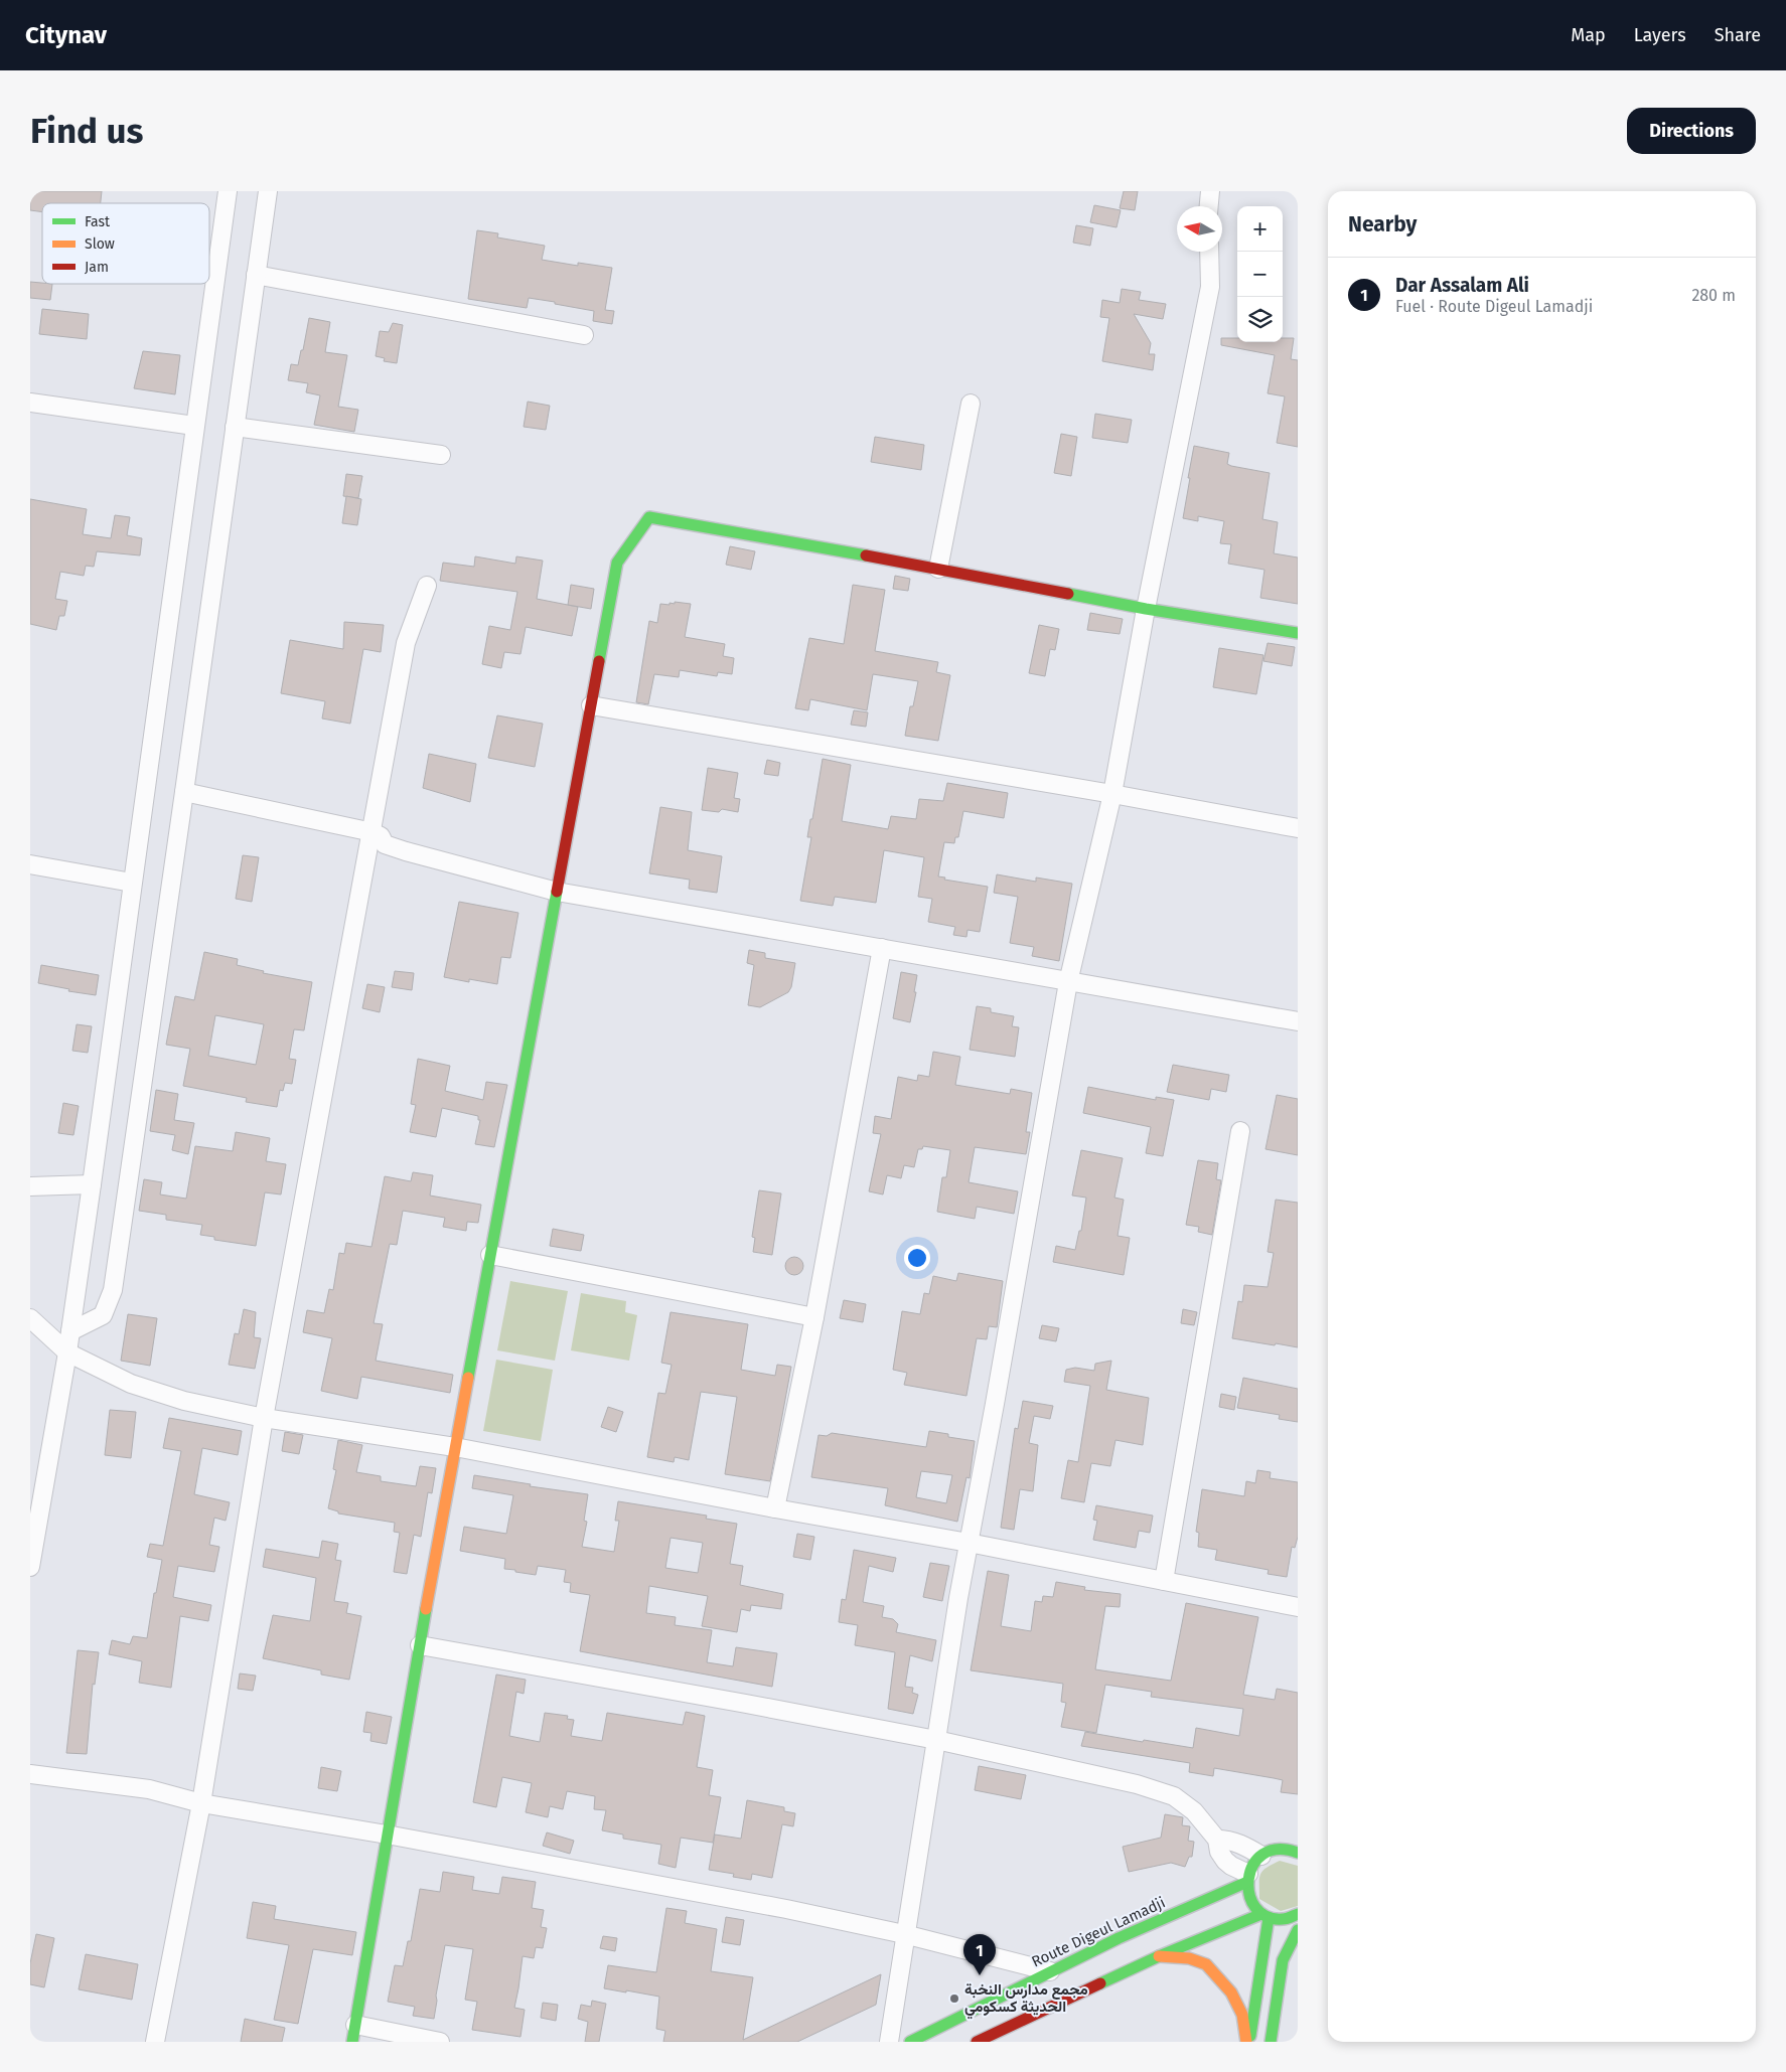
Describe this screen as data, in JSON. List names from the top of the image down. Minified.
{"streets":{"street":["Route Digeul Lamadji"]},"places":["مجمع مدارس النخبة الحديثة كسكومي"],"legend":["Fast","Slow","Jam"],"north":"left","page":{"header":"Citynav","nav":["Map","Layers","Share"],"buttons":"Directions","title":"Find us","heading":"Nearby","map_buttons":["+","−"],"list":[{"mark":"1","name":"Dar Assalam Ali","note":"Fuel · Route Digeul Lamadji","value":"280 m"}],"pins":"1"}}
